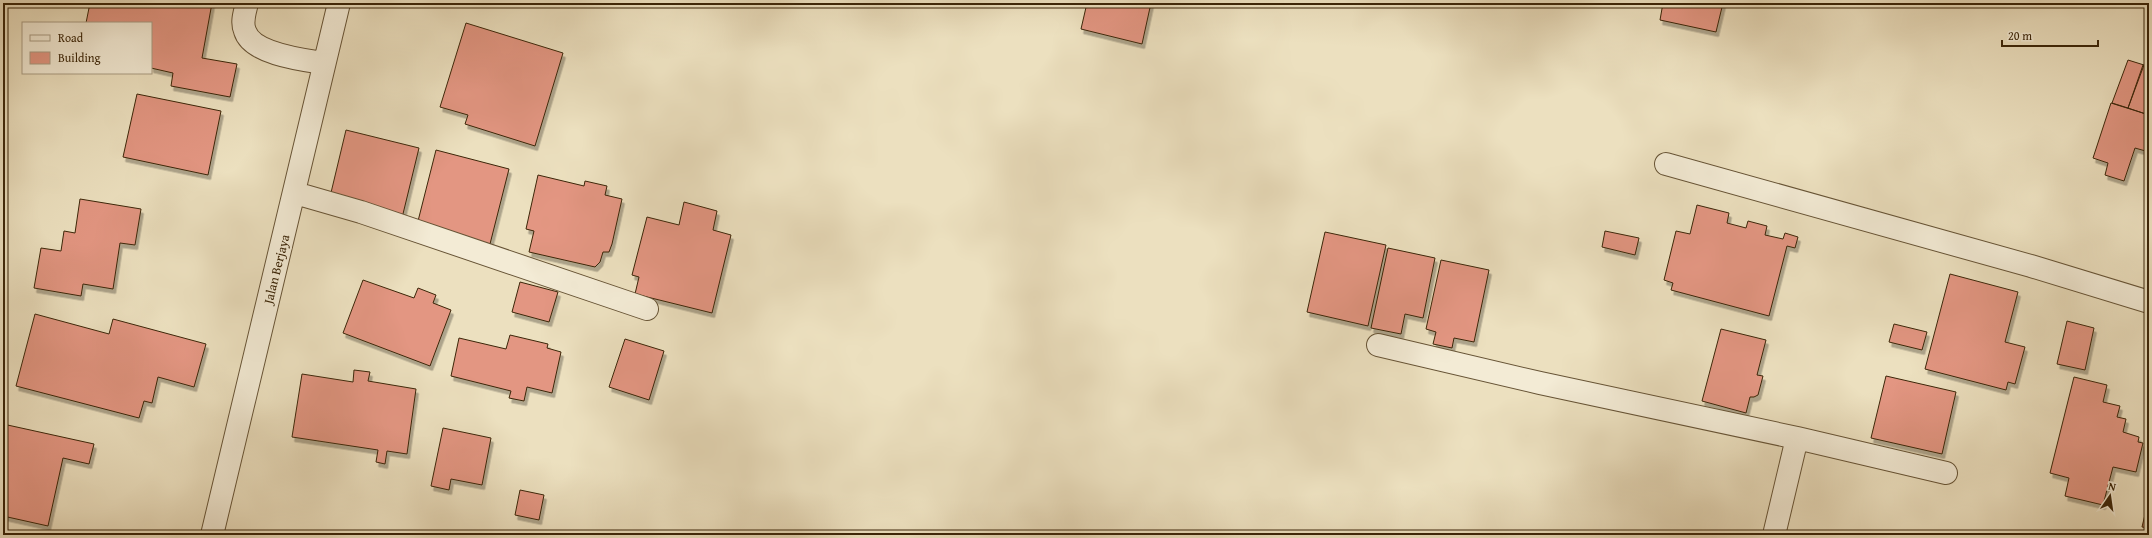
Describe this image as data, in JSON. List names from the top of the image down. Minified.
{"streets":{"street":["Jalan Berjaya"]},"legend":["Road","Building"],"scale_bar":"20 m","north":"top"}
